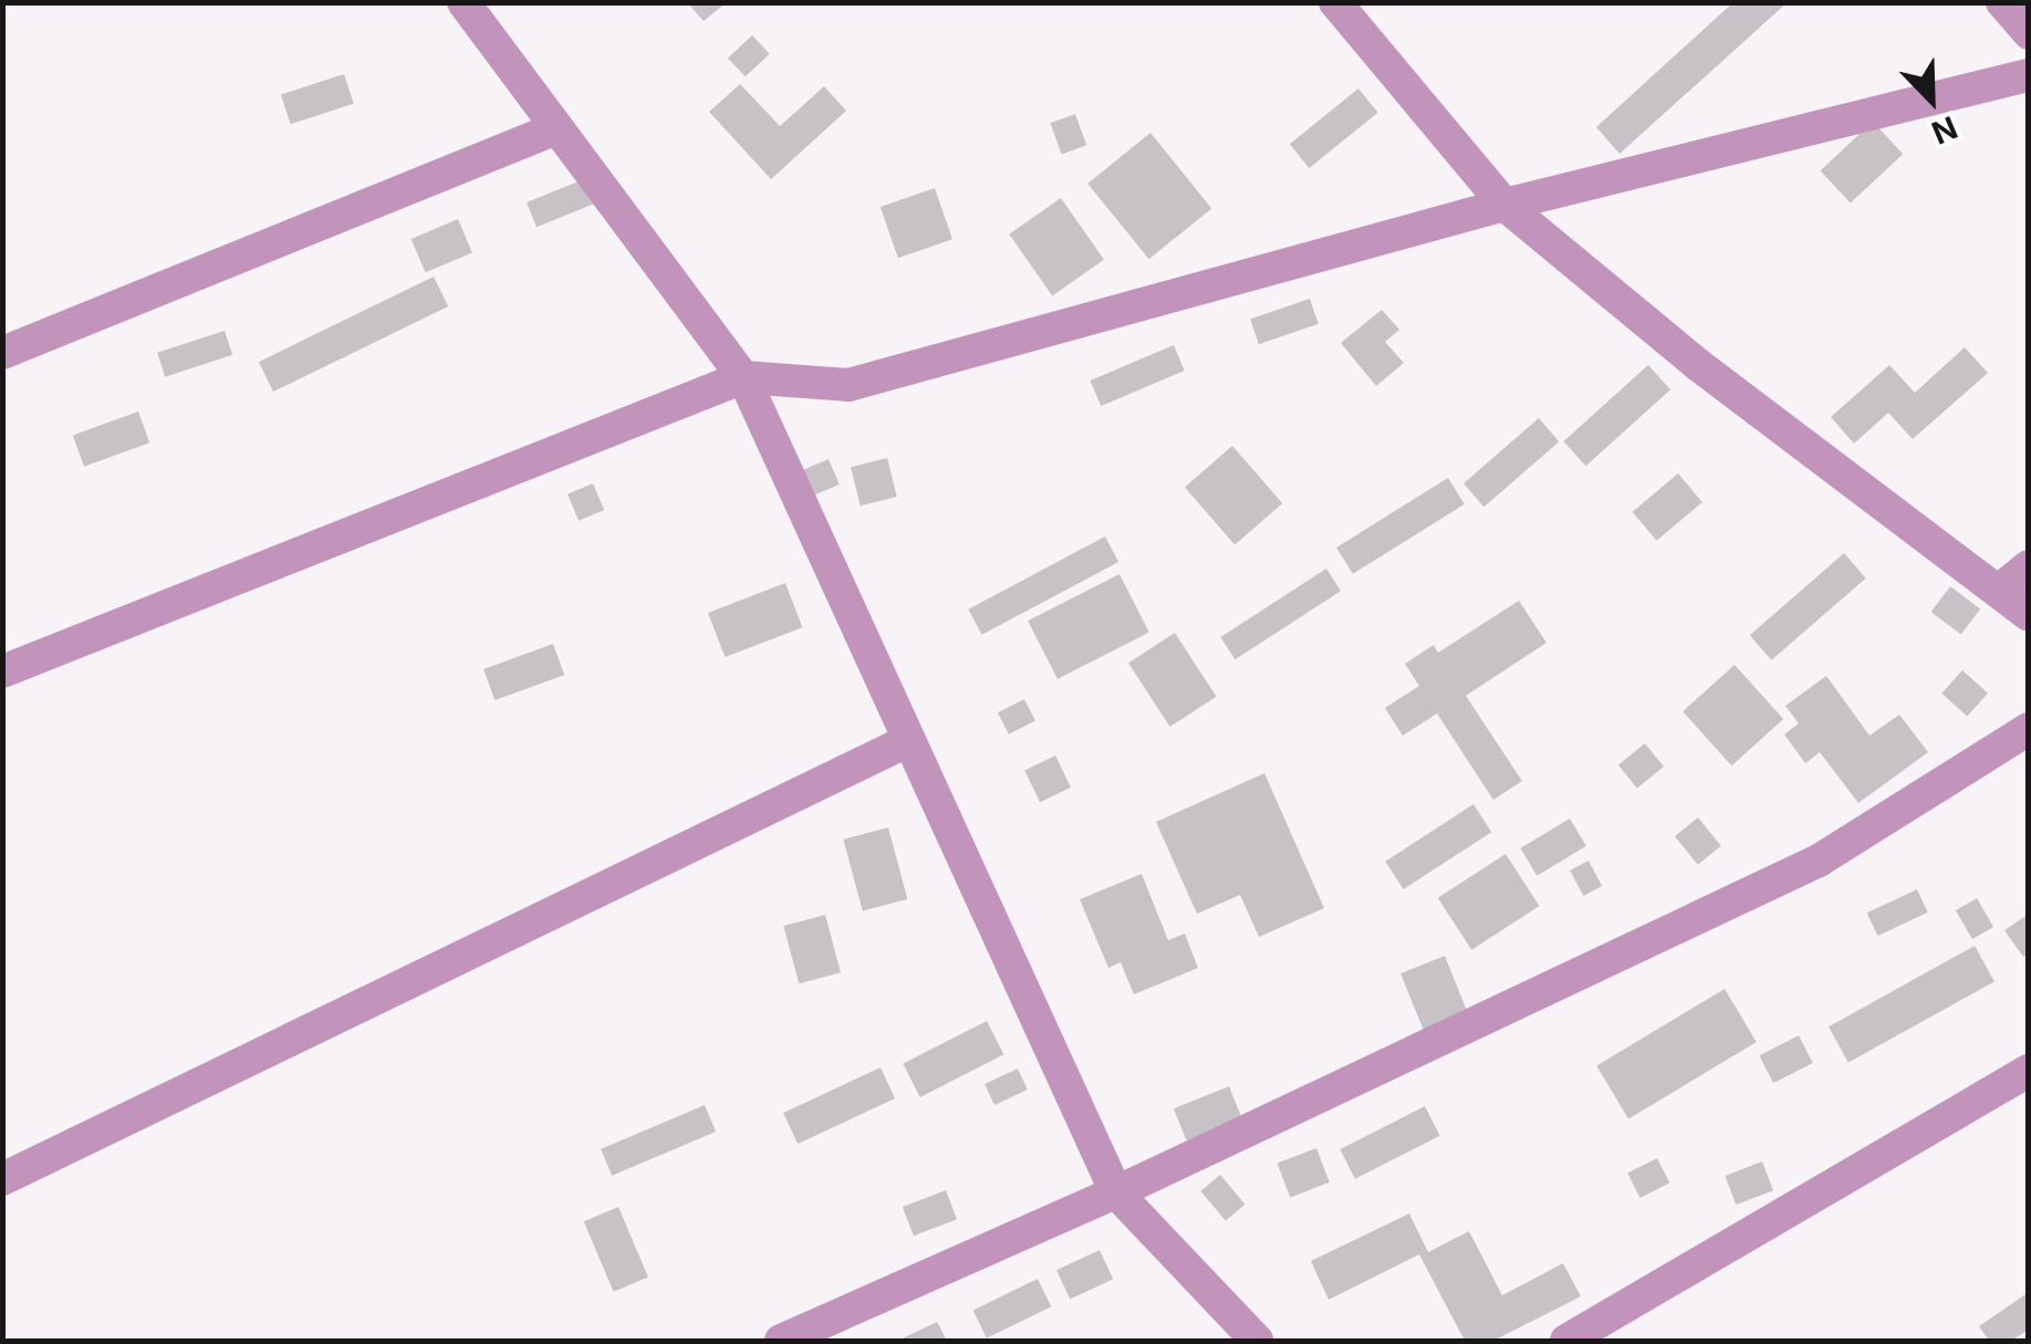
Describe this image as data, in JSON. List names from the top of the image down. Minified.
{"north":"bottom right"}
